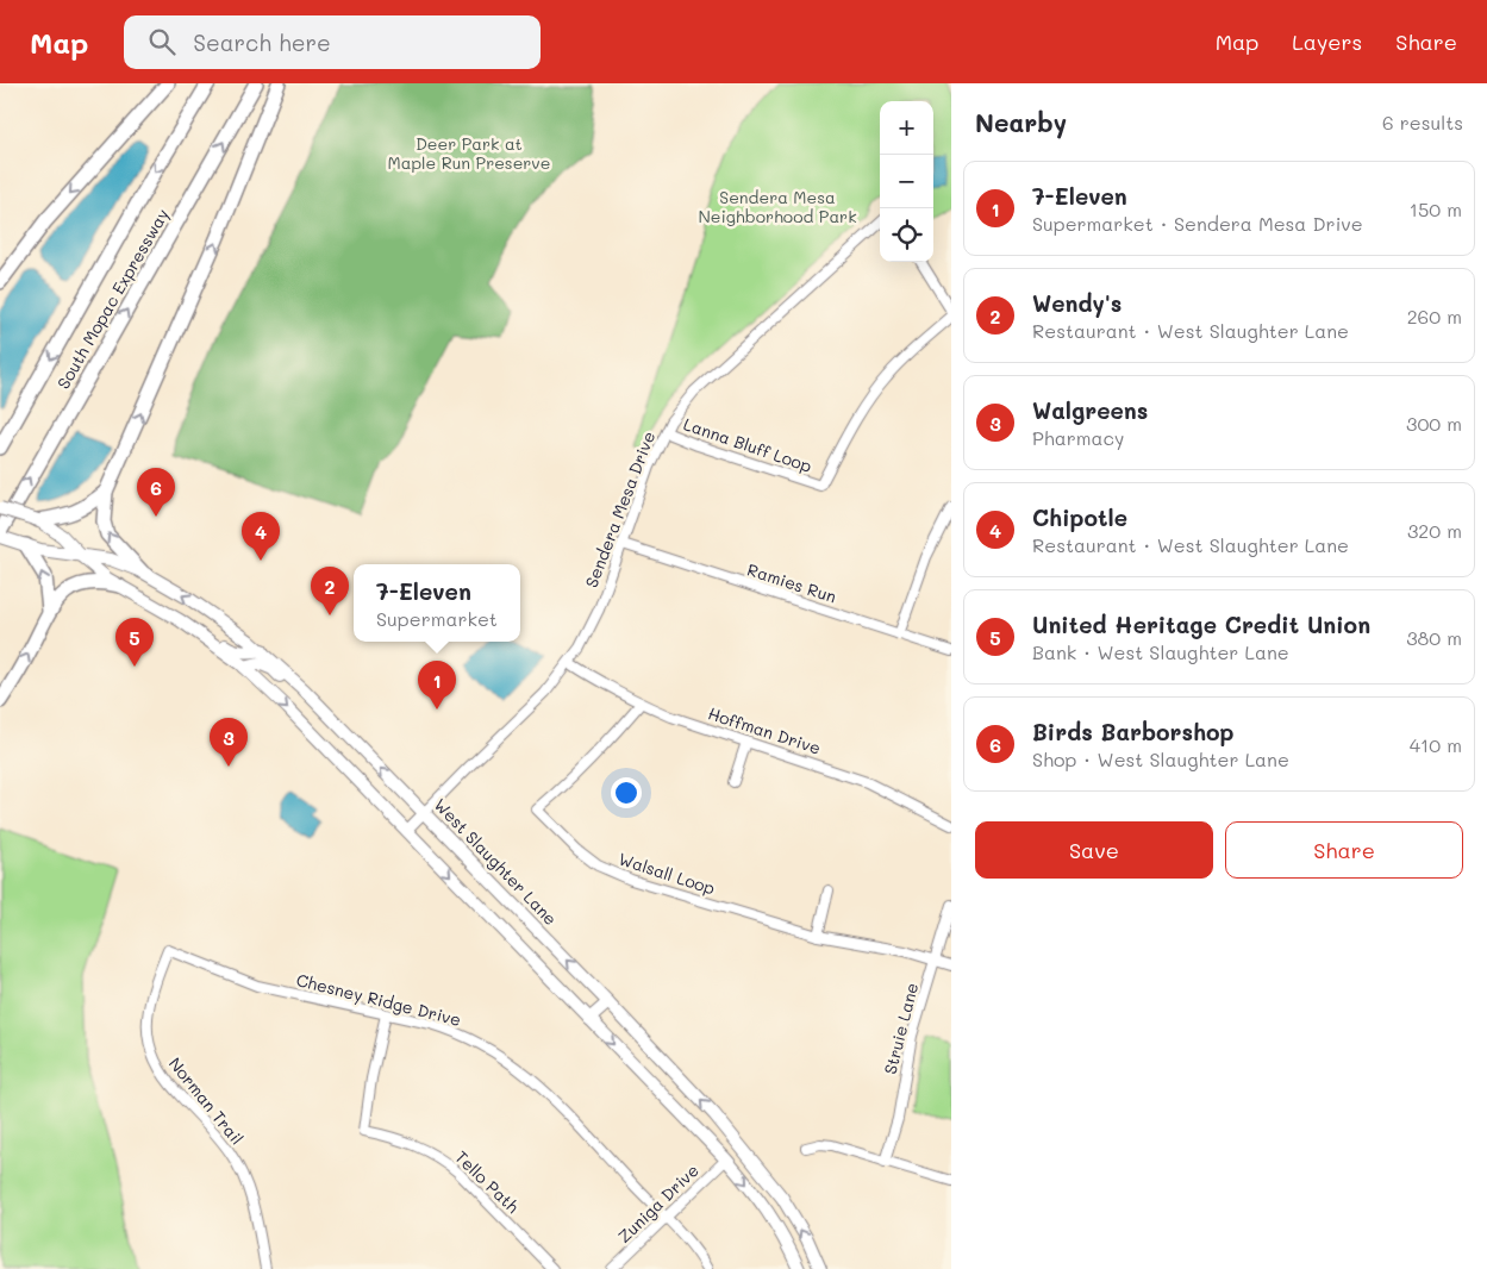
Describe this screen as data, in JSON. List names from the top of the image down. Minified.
{"streets":{"highway":["South Mopac Expressway"],"main road":["West Slaughter Lane"],"street":["Lanna Bluff Loop","Sendera Mesa Drive","Ramies Run","Hoffman Drive","Walsall Loop","Chesney Ridge Drive","Struie Lane","Norman Trail","Tello Path","Zuniga Drive"]},"crossings":[["Lanna Bluff Loop","Sendera Mesa Drive"],["Sendera Mesa Drive","Ramies Run"],["Sendera Mesa Drive","Hoffman Drive"],["Sendera Mesa Drive","West Slaughter Lane"],["Hoffman Drive","Walsall Loop"],["Walsall Loop","Struie Lane"],["Chesney Ridge Drive","Norman Trail"],["Chesney Ridge Drive","Tello Path"],["Chesney Ridge Drive","Zuniga Drive"]],"parks":["Deer Park at Maple Run Preserve","Sendera Mesa Neighborhood Park"],"page":{"header":"Map","search":"Search here","nav":["Map","Layers","Share"],"heading":["Nearby","6 results"],"map_buttons":["+","−"],"list":[{"mark":"1","name":"7-Eleven","note":"Supermarket · Sendera Mesa Drive","value":"150 m"},{"mark":"2","name":"Wendy's","note":"Restaurant · West Slaughter Lane","value":"260 m"},{"mark":"3","name":"Walgreens","note":"Pharmacy","value":"300 m"},{"mark":"4","name":"Chipotle","note":"Restaurant · West Slaughter Lane","value":"320 m"},{"mark":"5","name":"United Heritage Credit Union","note":"Bank · West Slaughter Lane","value":"380 m"},{"mark":"6","name":"Birds Barborshop","note":"Shop · West Slaughter Lane","value":"410 m"}],"pins":["6","4","2","5","1","3"],"popup":["7-Eleven","Supermarket"],"buttons":["Save","Share"]}}
